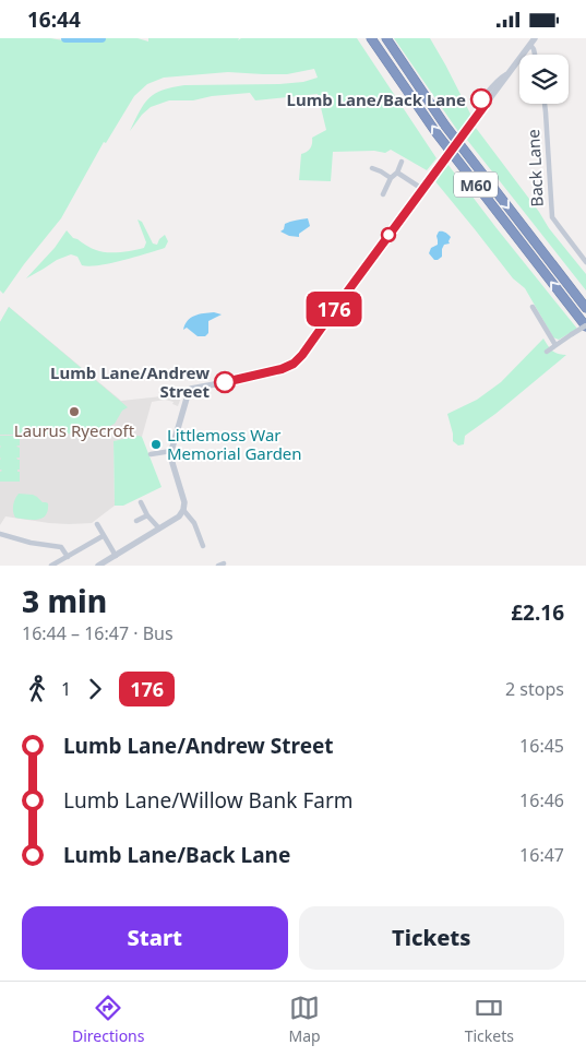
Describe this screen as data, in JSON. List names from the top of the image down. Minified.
{"streets":{"highway":["M60"],"street":["Back Lane"]},"places":["Lumb Lane/Back Lane","Lumb Lane/Andrew Street","Laurus Ryecroft","Littlemoss War Memorial Garden"],"lines":["bus line 176"],"page":{"status":"16:44","on_map":"176","heading":["3 min","16:44 – 16:47 · Bus","£2.16"],"legs":["1","176","2 stops"],"list":[{"name":"Lumb Lane/Andrew Street","value":"16:45"},{"name":"Lumb Lane/Willow Bank Farm","value":"16:46"},{"name":"Lumb Lane/Back Lane","value":"16:47"}],"buttons":["Start","Tickets"],"tabs":["Directions","Map","Tickets"]}}
